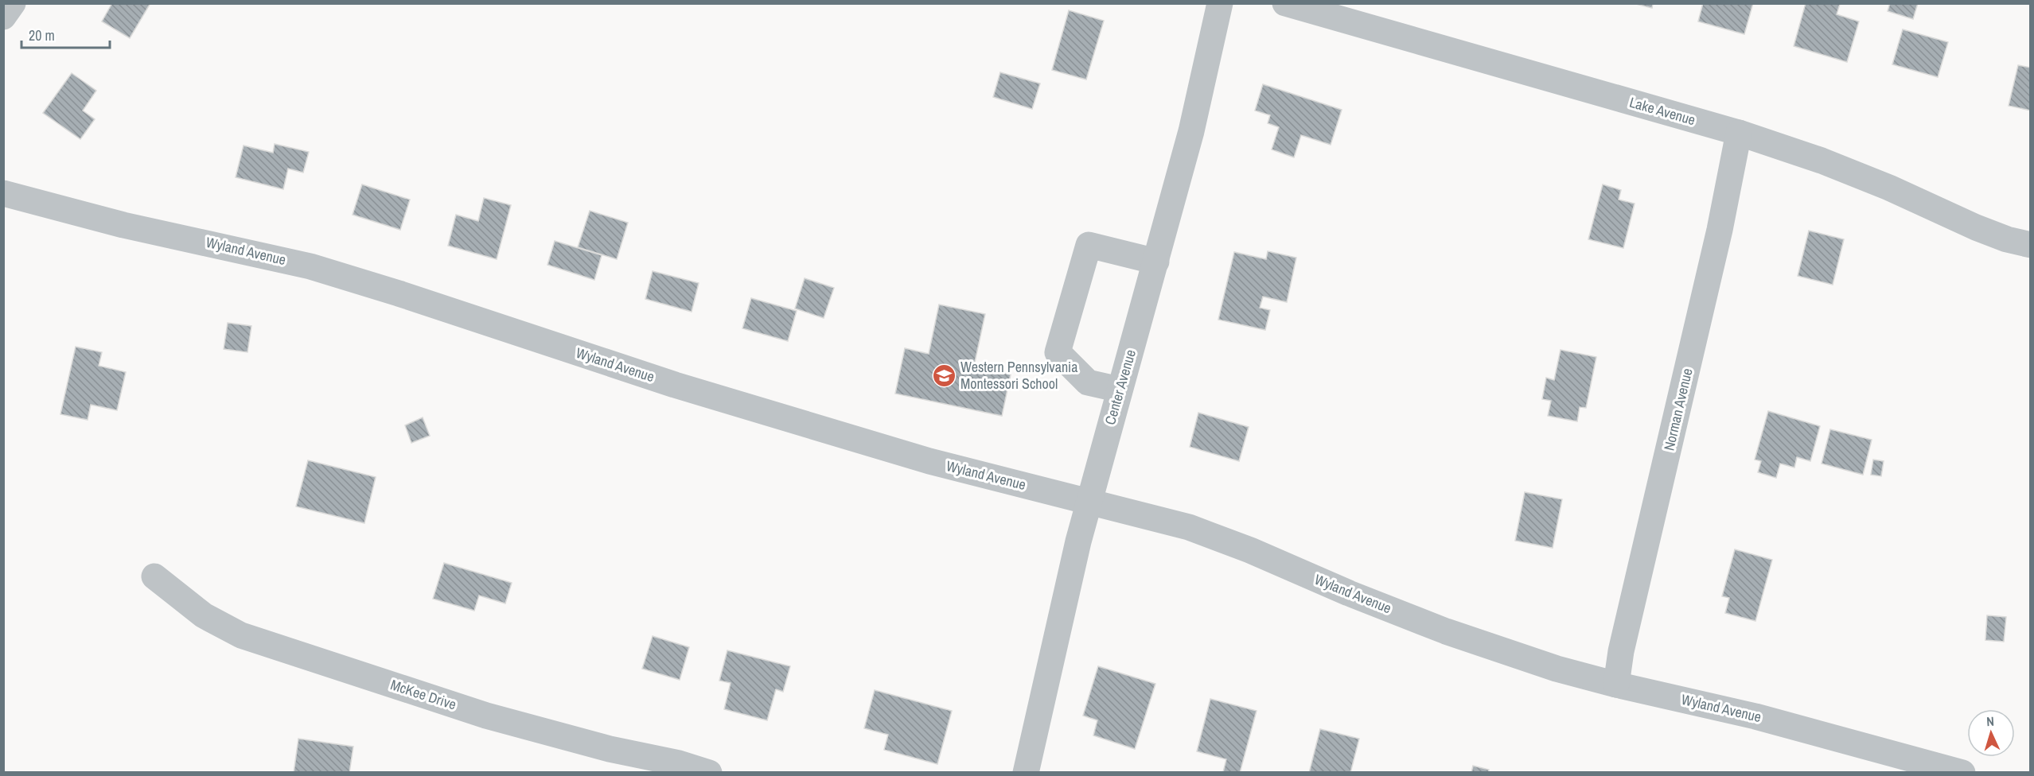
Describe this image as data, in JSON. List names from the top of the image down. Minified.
{"streets":{"street":["Lake Avenue","Wyland Avenue","Center Avenue","Norman Avenue","McKee Drive"]},"crossings":[["Lake Avenue","Norman Avenue"],["Wyland Avenue","Center Avenue"],["Wyland Avenue","Norman Avenue"]],"places":{"school or university":["Western Pennsylvania Montessori School"]},"scale_bar":"20 m","north":"top"}
